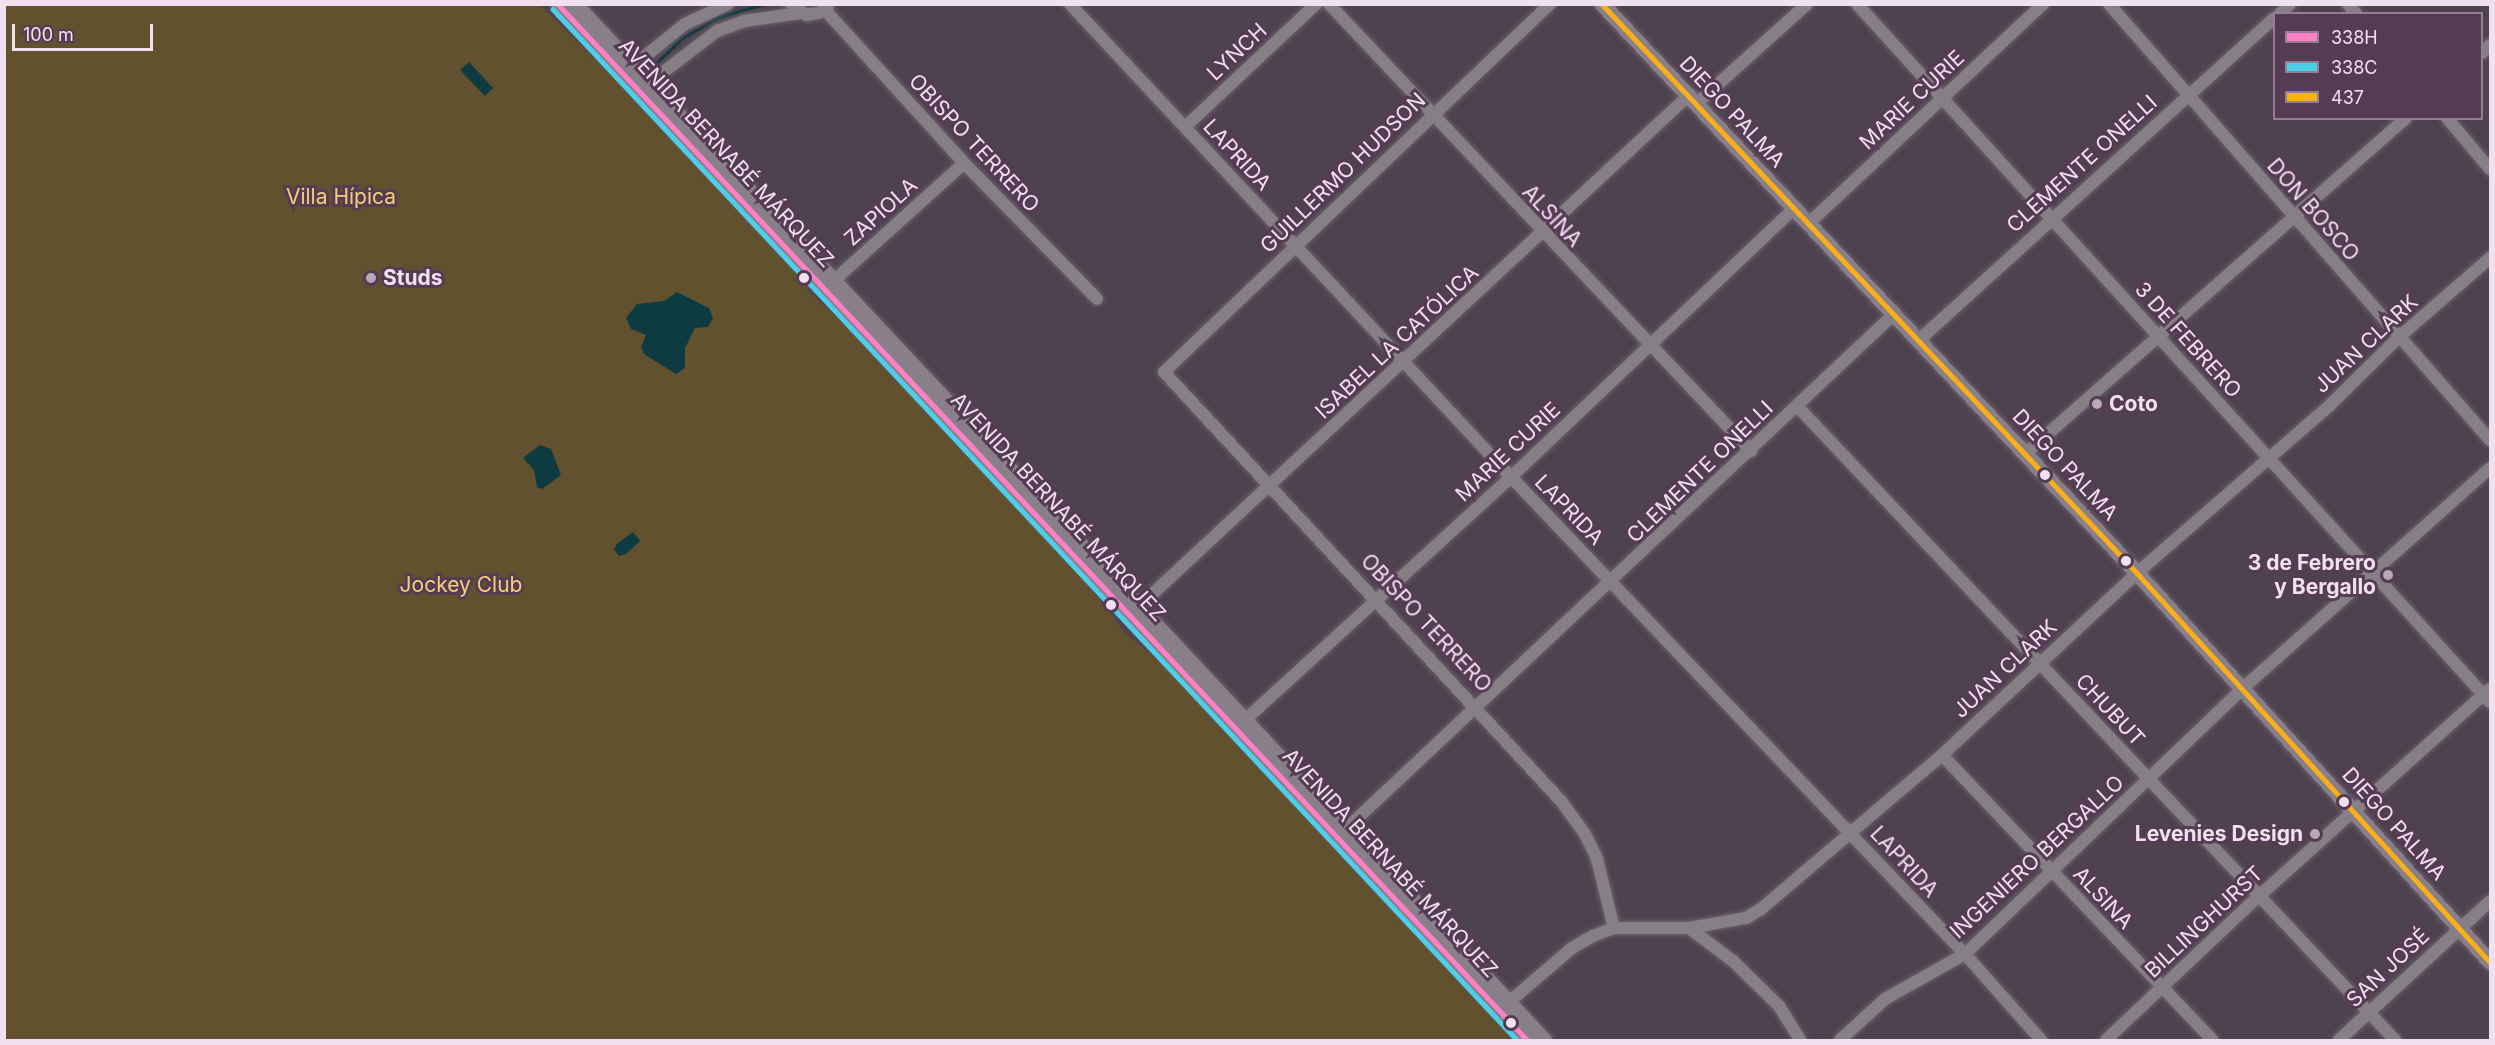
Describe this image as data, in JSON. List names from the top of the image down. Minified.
{"streets":{"main road":["DIEGO PALMA","AVENIDA BERNABÉ MÁRQUEZ"],"street":["LYNCH","MARIE CURIE","OBISPO TERRERO","LAPRIDA","CLEMENTE ONELLI","GUILLERMO HUDSON","DON BOSCO","ZAPIOLA","ALSINA","3 DE FEBRERO","ISABEL LA CATÓLICA","JUAN CLARK","CHUBUT","INGENIERO BERGALLO","BILLINGHURST","SAN JOSÉ"]},"crossings":[["LYNCH","LAPRIDA"],["MARIE CURIE","DIEGO PALMA"],["MARIE CURIE","OBISPO TERRERO"],["MARIE CURIE","AVENIDA BERNABÉ MÁRQUEZ"],["MARIE CURIE","LAPRIDA"],["MARIE CURIE","ALSINA"],["MARIE CURIE","3 DE FEBRERO"],["DIEGO PALMA","CLEMENTE ONELLI"],["DIEGO PALMA","ISABEL LA CATÓLICA"],["DIEGO PALMA","JUAN CLARK"],["DIEGO PALMA","INGENIERO BERGALLO"],["DIEGO PALMA","BILLINGHURST"],["DIEGO PALMA","SAN JOSÉ"],["OBISPO TERRERO","CLEMENTE ONELLI"],["OBISPO TERRERO","GUILLERMO HUDSON"],["OBISPO TERRERO","ZAPIOLA"],["OBISPO TERRERO","ISABEL LA CATÓLICA"],["OBISPO TERRERO","JUAN CLARK"],["AVENIDA BERNABÉ MÁRQUEZ","CLEMENTE ONELLI"],["AVENIDA BERNABÉ MÁRQUEZ","ZAPIOLA"],["AVENIDA BERNABÉ MÁRQUEZ","ISABEL LA CATÓLICA"],["AVENIDA BERNABÉ MÁRQUEZ","JUAN CLARK"],["LAPRIDA","CLEMENTE ONELLI"],["LAPRIDA","GUILLERMO HUDSON"],["LAPRIDA","ISABEL LA CATÓLICA"],["LAPRIDA","JUAN CLARK"],["LAPRIDA","INGENIERO BERGALLO"],["CLEMENTE ONELLI","DON BOSCO"],["CLEMENTE ONELLI","ALSINA"],["CLEMENTE ONELLI","3 DE FEBRERO"],["CLEMENTE ONELLI","CHUBUT"],["GUILLERMO HUDSON","ALSINA"],["DON BOSCO","JUAN CLARK"],["ALSINA","ISABEL LA CATÓLICA"],["ALSINA","JUAN CLARK"],["ALSINA","INGENIERO BERGALLO"],["ALSINA","BILLINGHURST"],["3 DE FEBRERO","JUAN CLARK"],["3 DE FEBRERO","INGENIERO BERGALLO"],["3 DE FEBRERO","BILLINGHURST"],["JUAN CLARK","CHUBUT"],["CHUBUT","INGENIERO BERGALLO"],["CHUBUT","BILLINGHURST"],["CHUBUT","SAN JOSÉ"]],"parks":["Villa Hípica","Jockey Club"],"places":["Studs","Coto","3 de Febrero y Bergallo","Levenies Design"],"lines":["transit line 338H","transit line 437","transit line 338C"],"legend":["338H","338C","437"],"scale_bar":"100 m"}
